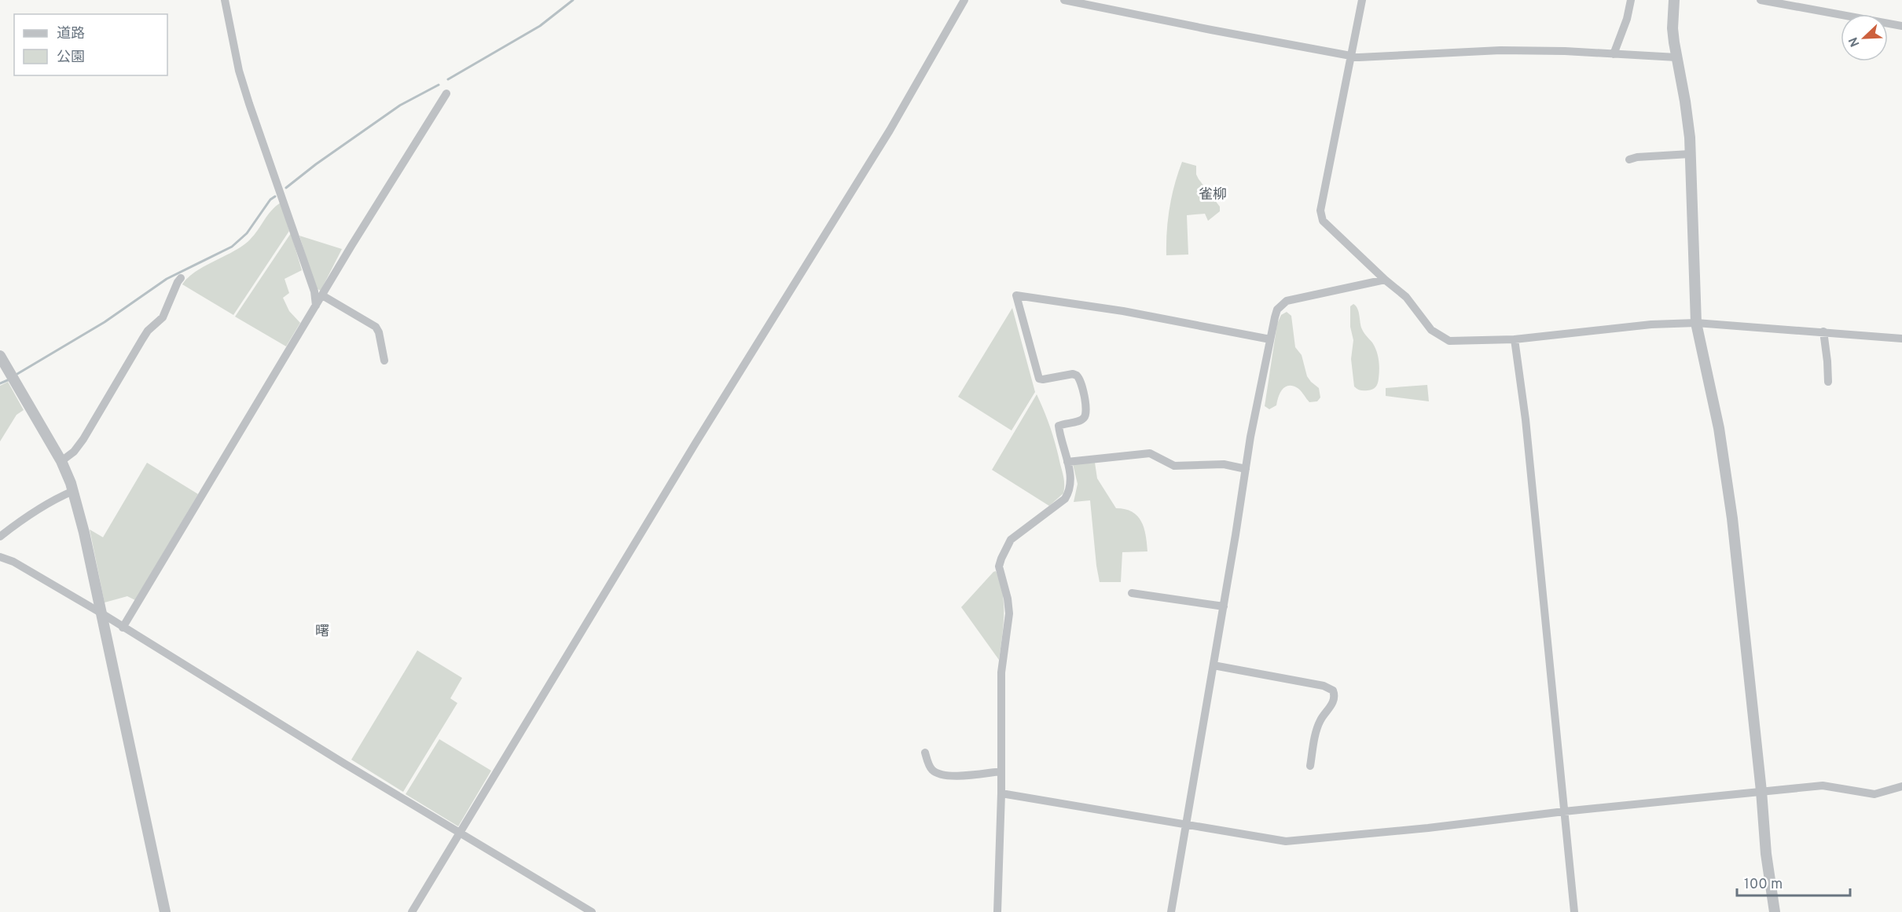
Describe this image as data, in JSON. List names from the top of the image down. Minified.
{"districts":["雀柳","曙"],"legend":["道路","公園"],"scale_bar":"100 m","north":"bottom left"}
